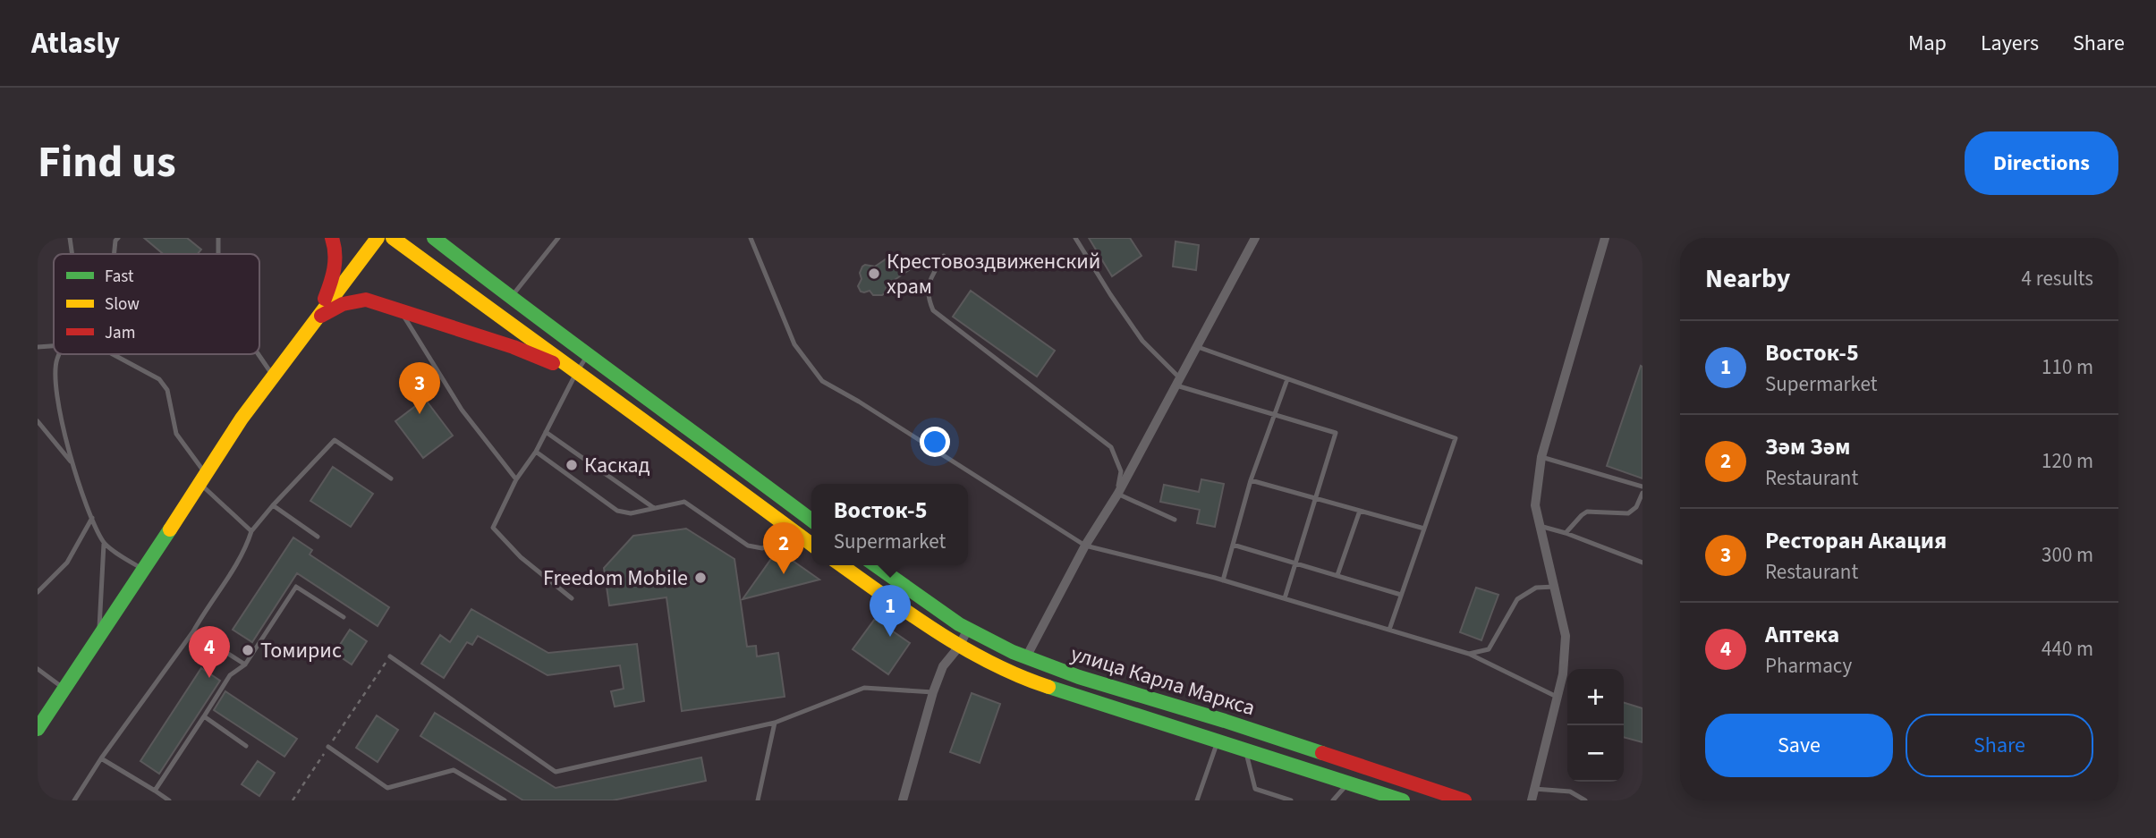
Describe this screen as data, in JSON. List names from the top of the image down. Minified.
{"streets":{"main road":["улица Карла Маркса"]},"places":["Крестовоздвиженский храм","Каскад","Freedom Mobile","Томирис"],"legend":["Fast","Slow","Jam"],"page":{"header":"Atlasly","nav":["Map","Layers","Share"],"title":"Find us","buttons":["Directions",["Save","Share"]],"heading":["Nearby","4 results"],"list":[{"mark":"1","name":"Восток-5","note":"Supermarket","value":"110 m"},{"mark":"2","name":"Зәм Зәм","note":"Restaurant","value":"120 m"},{"mark":"3","name":"Ресторан Акация","note":"Restaurant","value":"300 m"},{"mark":"4","name":"Аптека","note":"Pharmacy","value":"440 m"}],"pins":["3","2","1","4"],"popup":["Восток-5","Supermarket"],"map_buttons":["+","−"]}}
